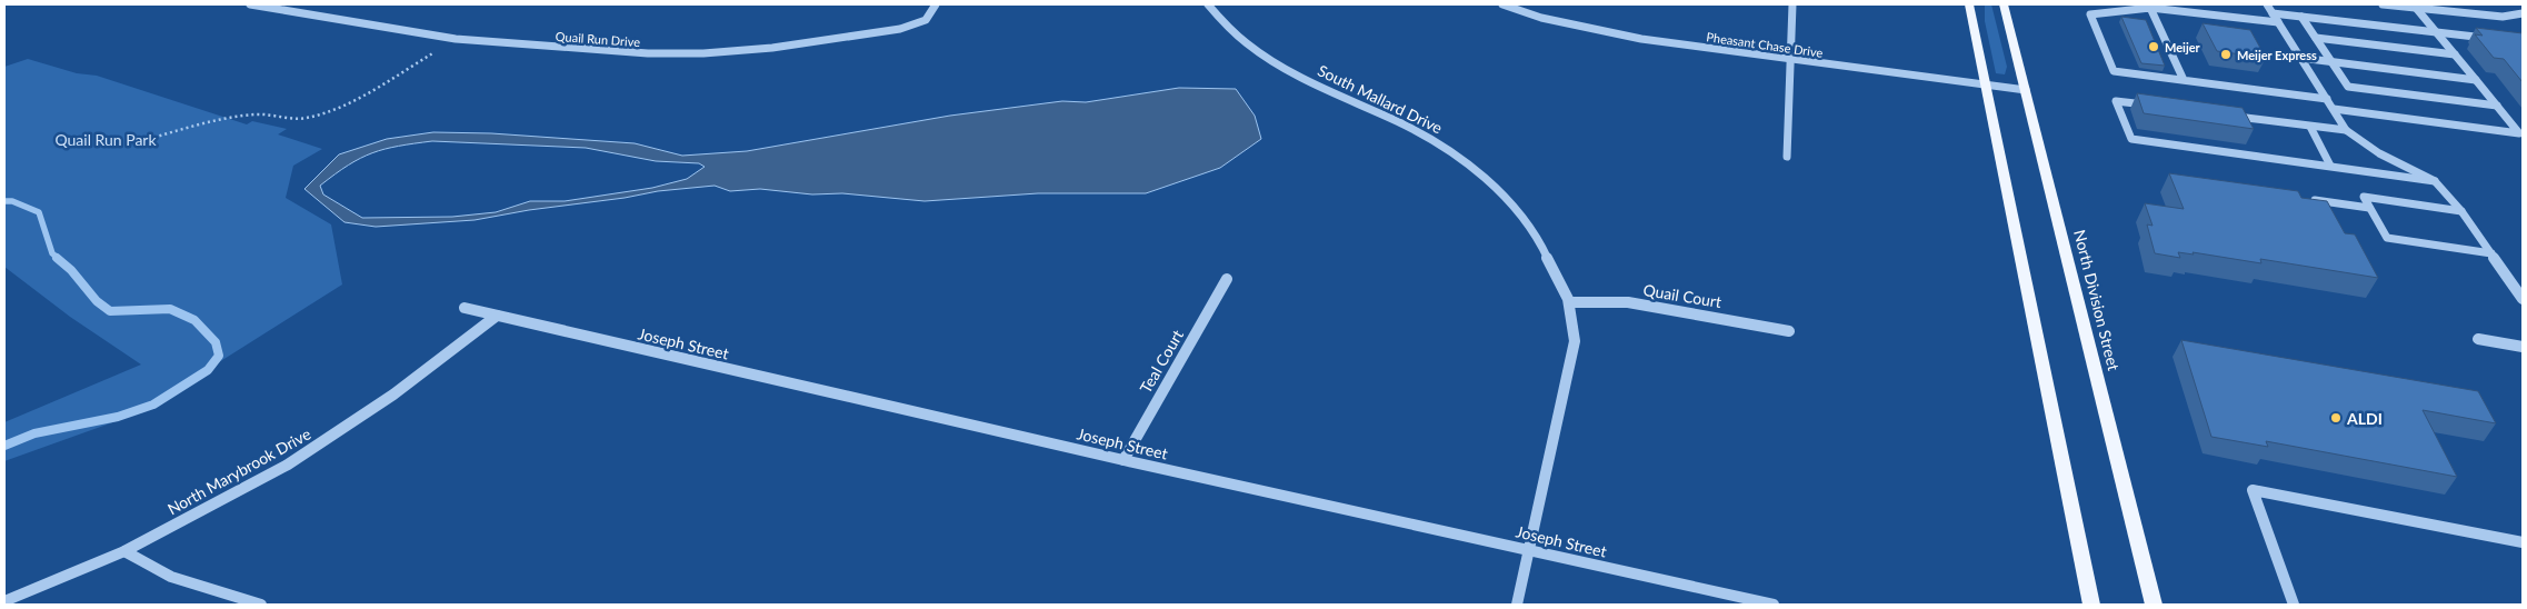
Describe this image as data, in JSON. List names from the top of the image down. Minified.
{"streets":{"main road":["North Division Street"],"street":["Quail Run Drive","Pheasant Chase Drive","South Mallard Drive","Quail Court","Joseph Street","Teal Court","North Marybrook Drive"]},"crossings":[["Pheasant Chase Drive","North Division Street"],["South Mallard Drive","Quail Court"],["South Mallard Drive","Joseph Street"],["Joseph Street","Teal Court"],["Joseph Street","North Marybrook Drive"]],"parks":["Quail Run Park"],"places":["Meijer","Meijer Express","ALDI"]}
